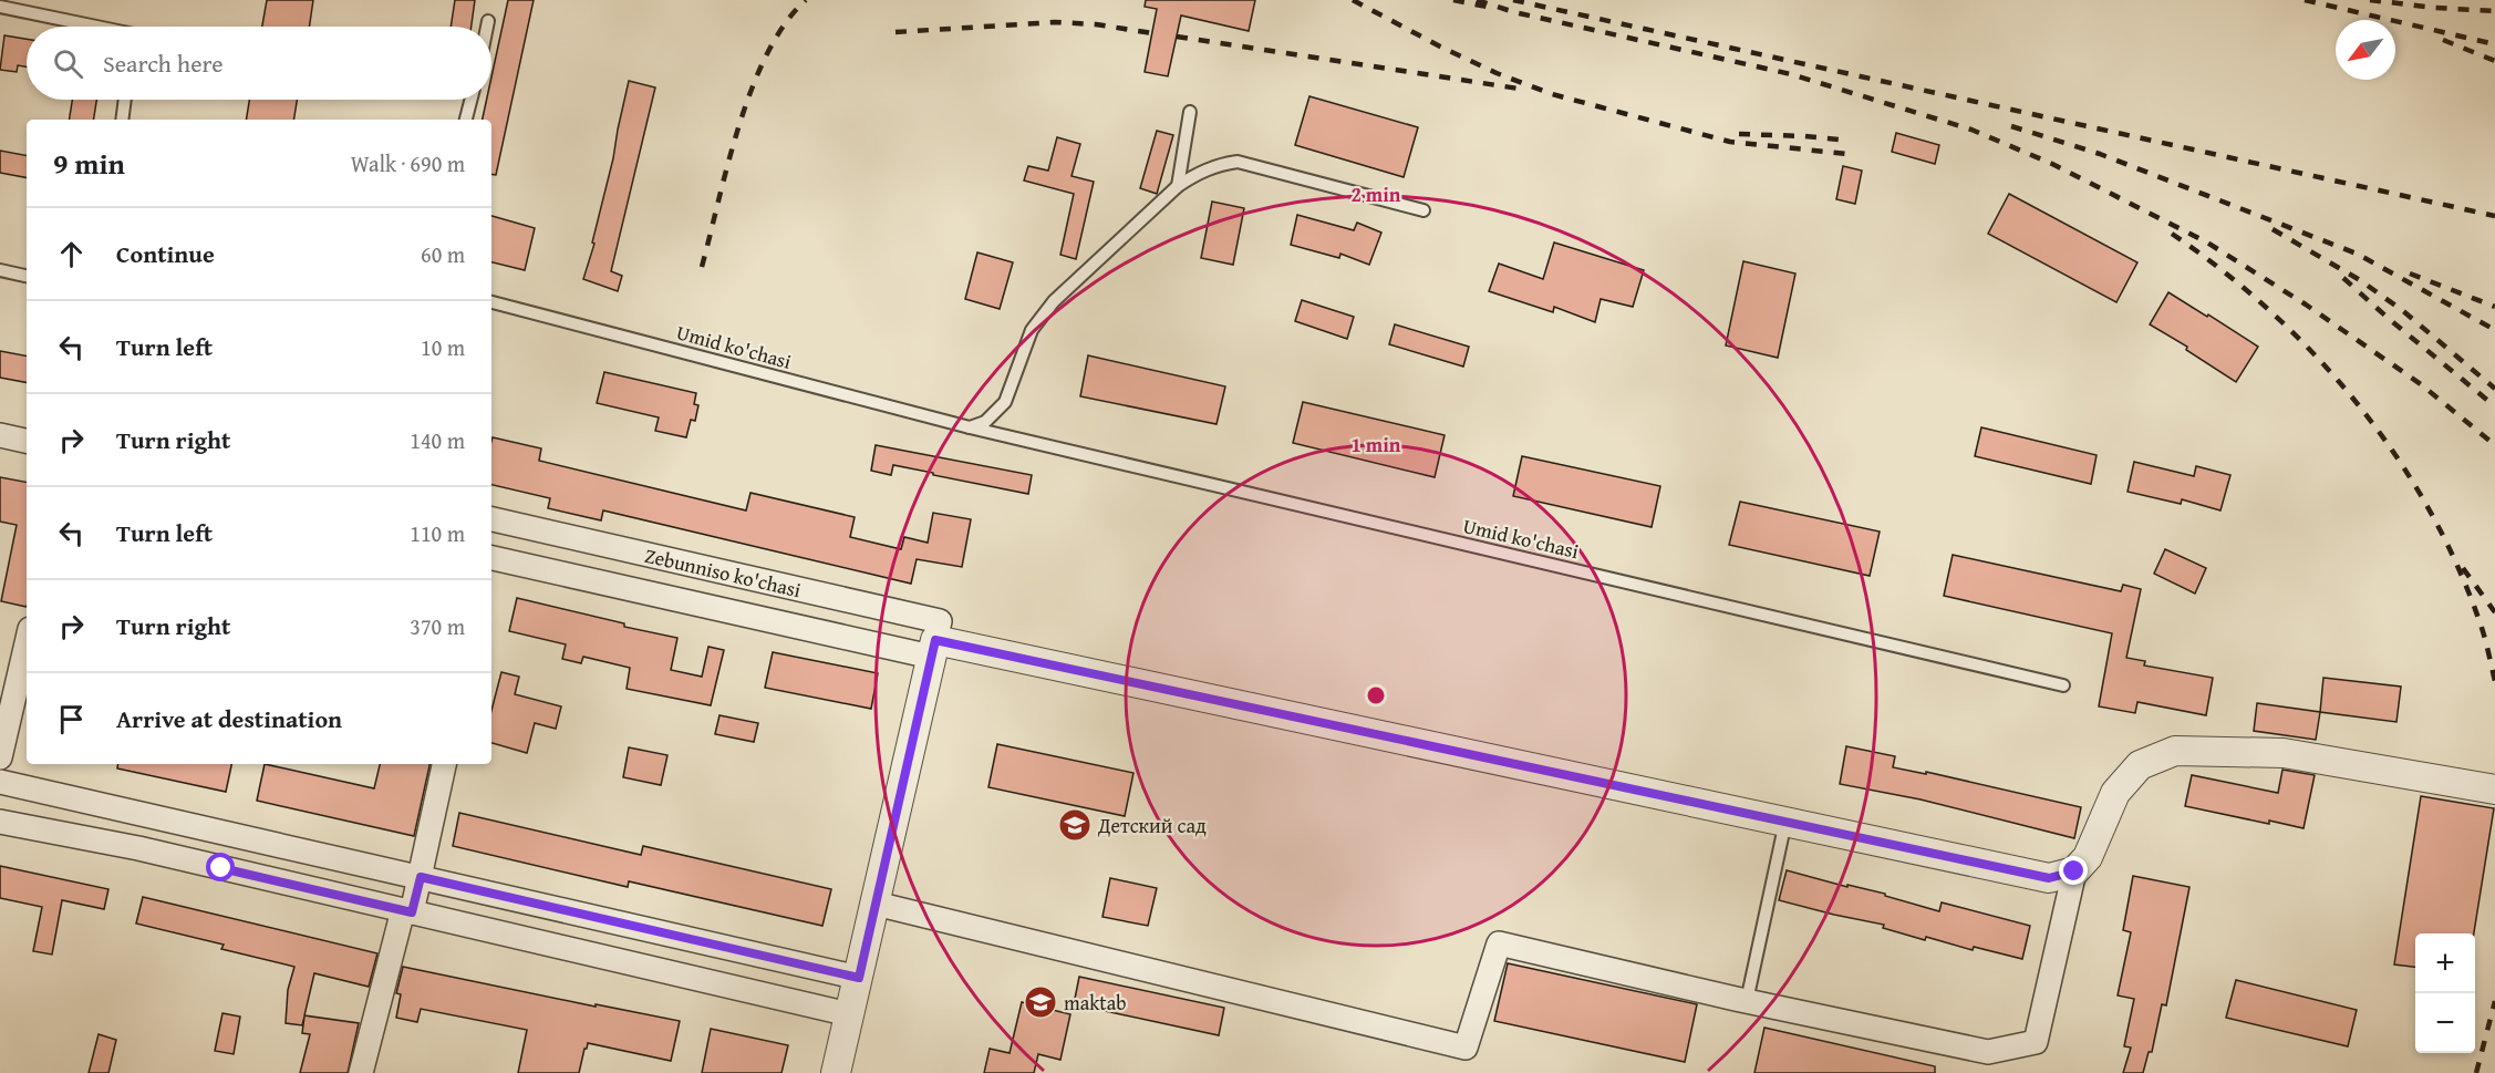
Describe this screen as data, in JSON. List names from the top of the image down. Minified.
{"streets":{"street":["Zebunniso ko'chasi"],"lane":["Umid ko'chasi"]},"places":{"school or university":["Детский сад","maktab"]},"north":"bottom left","page":{"search":"Search here","heading":["9 min","Walk · 690 m"],"list":[["Continue","60 m"],["Turn left","10 m"],["Turn right","140 m"],["Turn left","110 m"],["Turn right","370 m"],"Arrive at destination"],"map_buttons":["+","−"]},"rings":["2 min","1 min"]}
